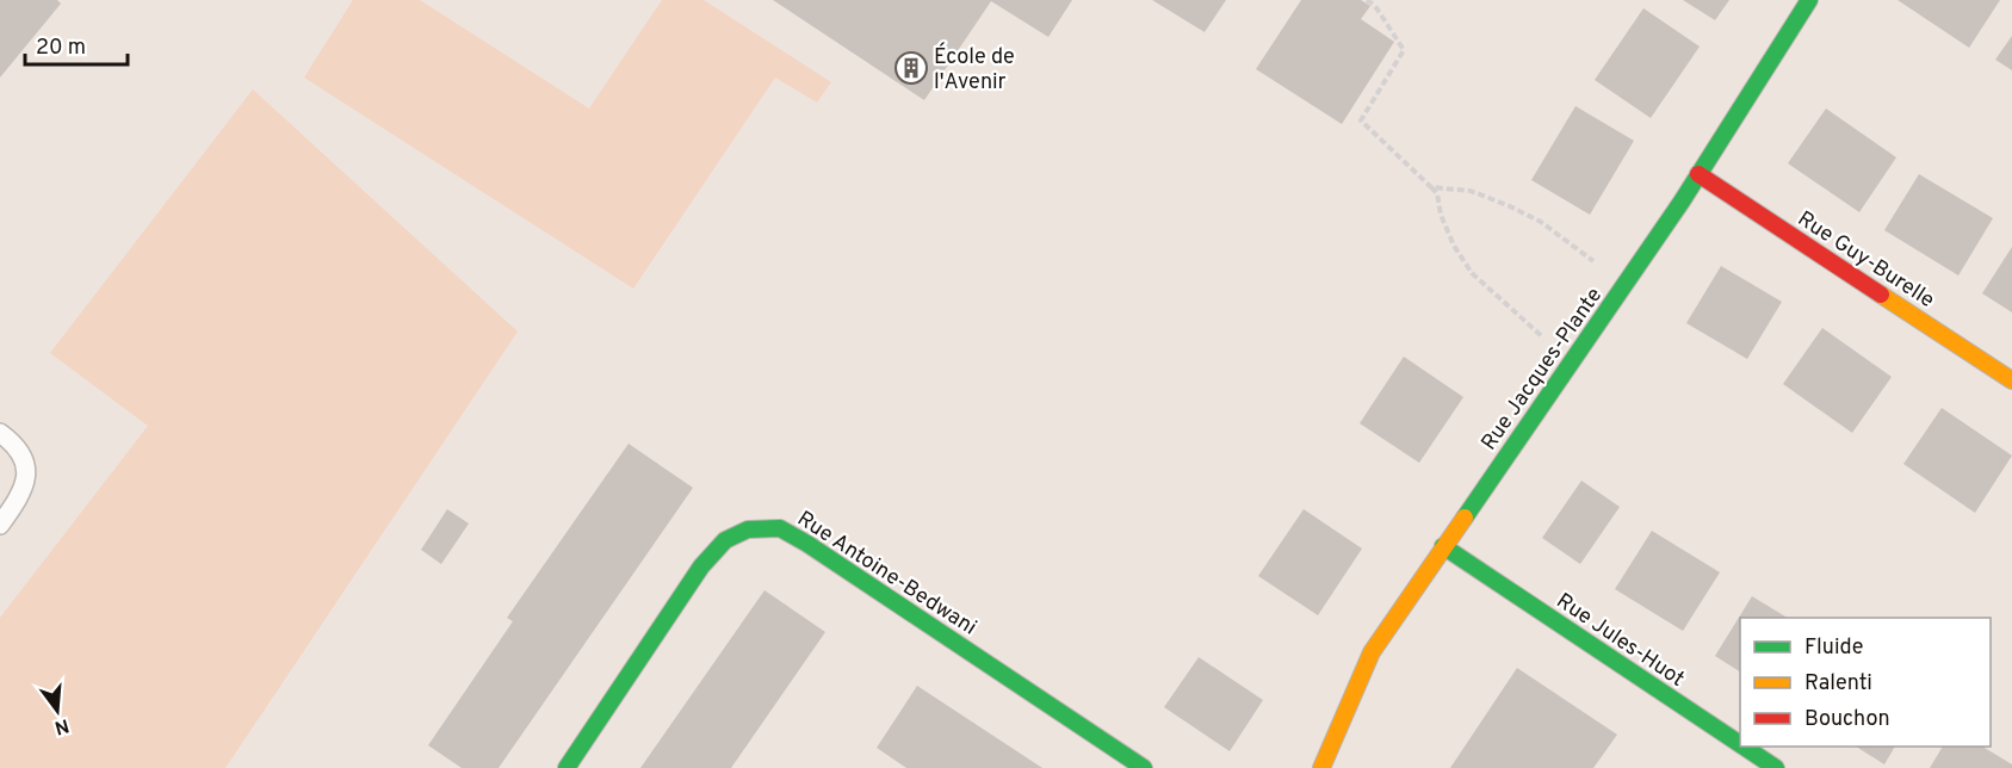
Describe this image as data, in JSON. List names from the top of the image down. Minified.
{"streets":{"street":["Rue Guy-Burelle","Rue Jacques-Plante","Rue Antoine-Bedwani","Rue Jules-Huot"]},"crossings":[["Rue Guy-Burelle","Rue Jacques-Plante"],["Rue Jacques-Plante","Rue Jules-Huot"]],"places":{"building":["École de l'Avenir"]},"legend":["Fluide","Ralenti","Bouchon"],"scale_bar":"20 m","north":"bottom"}
